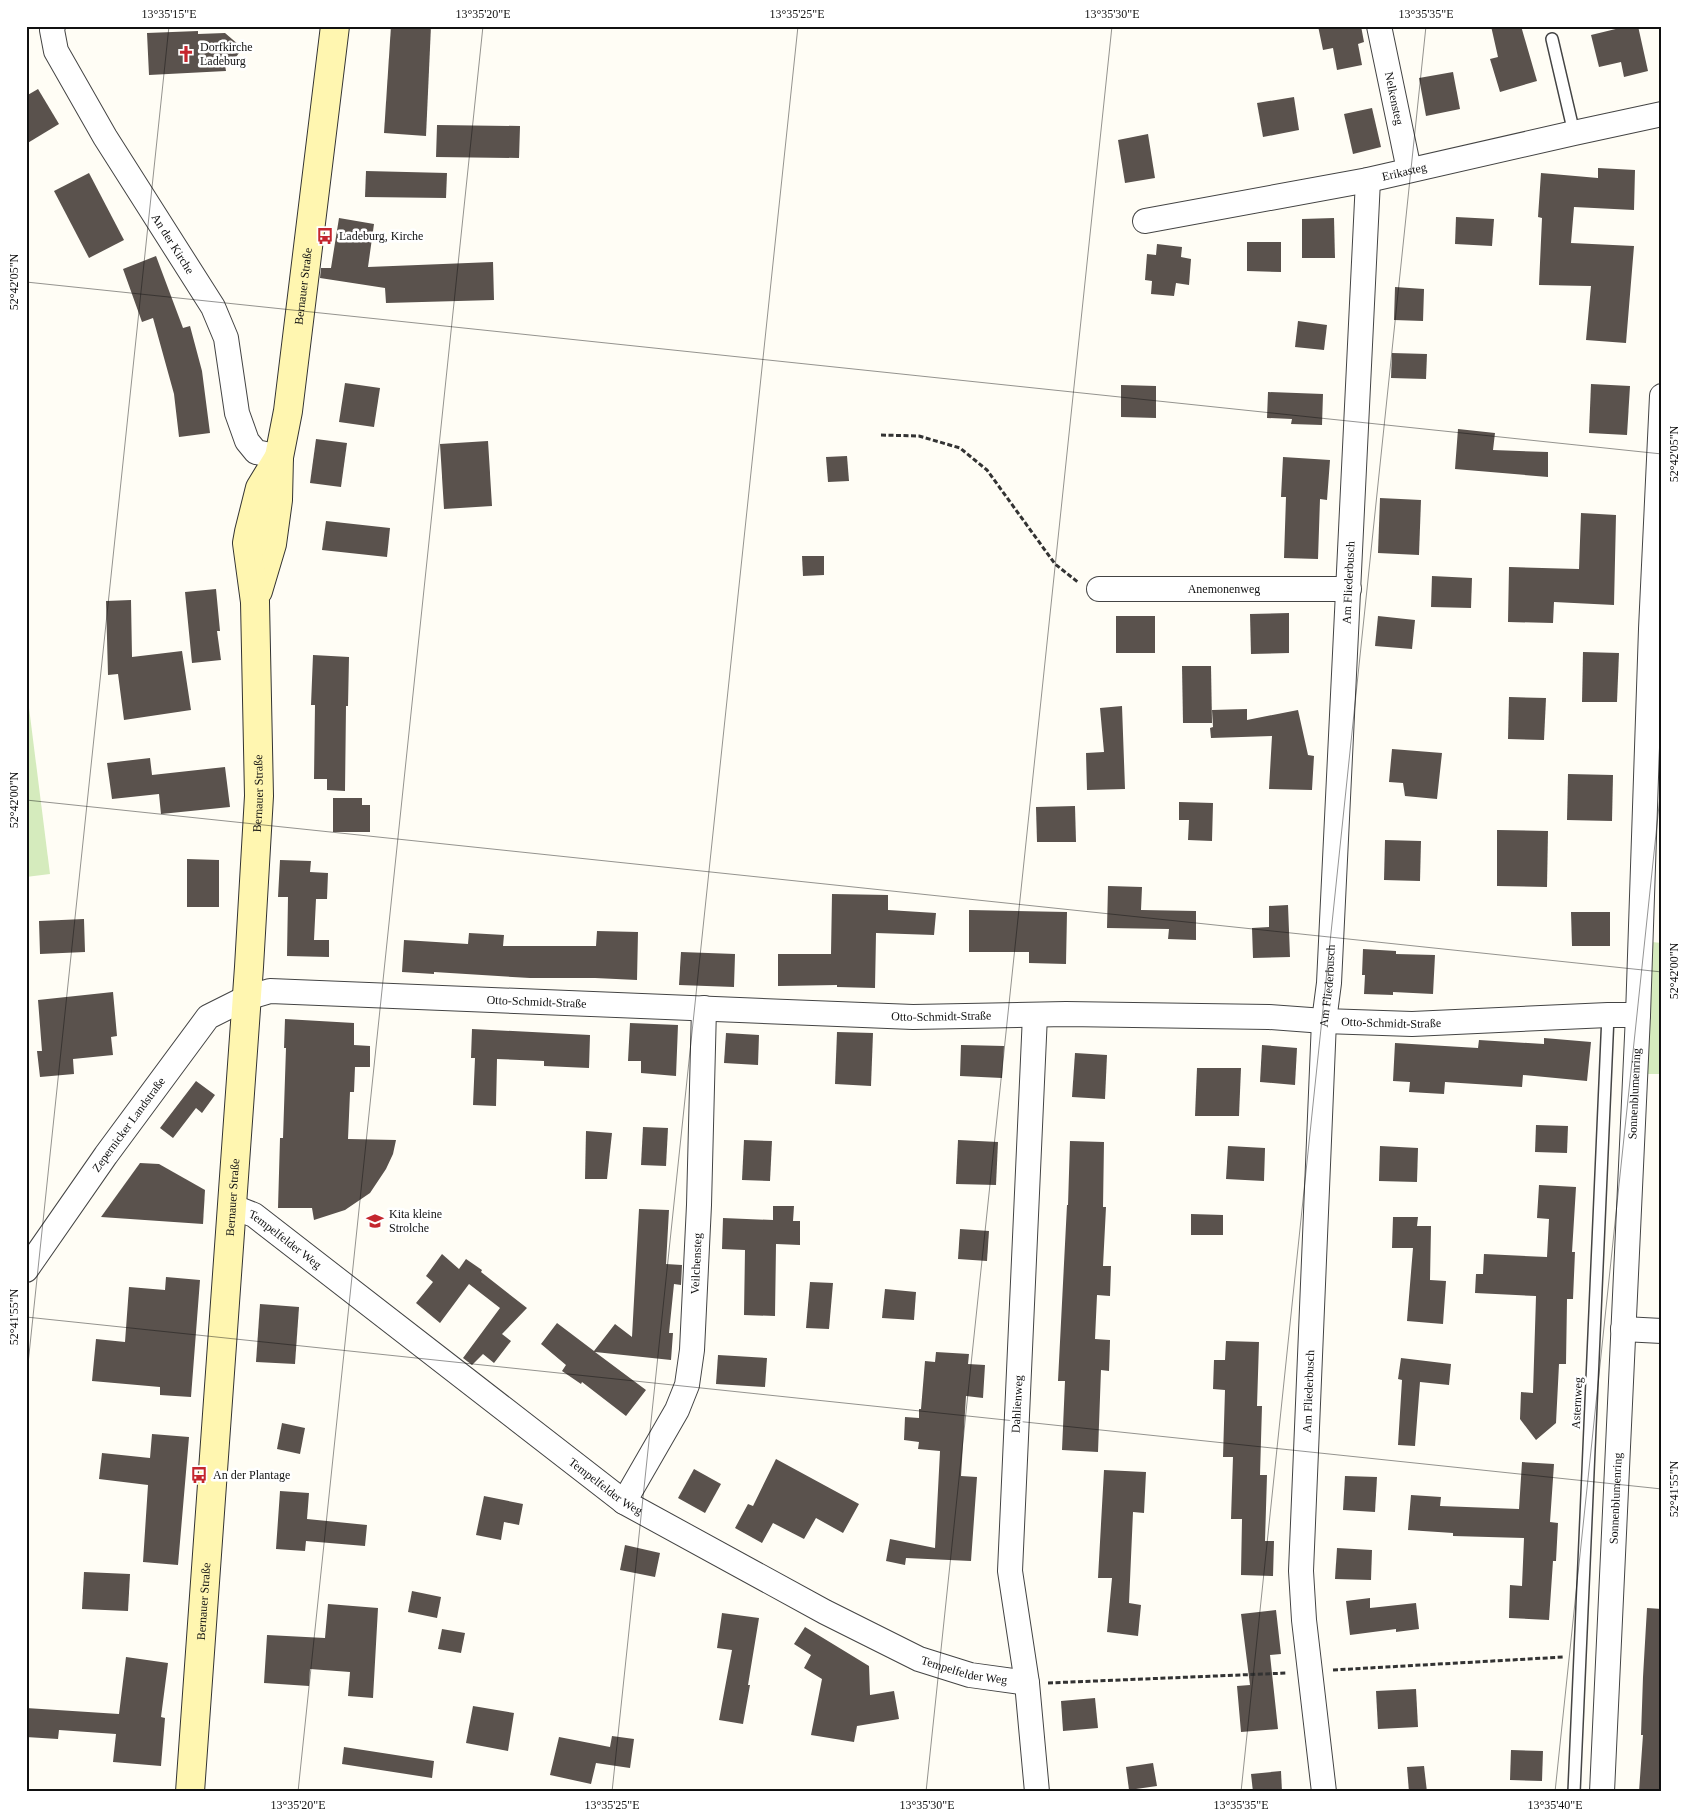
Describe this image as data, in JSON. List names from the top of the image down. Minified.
{"streets":{"main road":["Bernauer Straße"],"street":["Nelkensteg","Erikasteg","An der Kirche","Am Fliederbusch","Anemonenweg","Otto-Schmidt-Straße","Sonnenblumenring","Zepernicker Landstraße","Tempelfelder Weg","Veilchensteg","Dahlienweg"],"lane":["Asternweg"]},"crossings":[["Nelkensteg","Erikasteg"],["Erikasteg","Am Fliederbusch"],["An der Kirche","Bernauer Straße"],["Bernauer Straße","Otto-Schmidt-Straße"],["Bernauer Straße","Zepernicker Landstraße"],["Bernauer Straße","Tempelfelder Weg"],["Am Fliederbusch","Anemonenweg"],["Am Fliederbusch","Otto-Schmidt-Straße"],["Otto-Schmidt-Straße","Sonnenblumenring"],["Otto-Schmidt-Straße","Zepernicker Landstraße"],["Otto-Schmidt-Straße","Veilchensteg"],["Otto-Schmidt-Straße","Asternweg"],["Otto-Schmidt-Straße","Dahlienweg"],["Tempelfelder Weg","Veilchensteg"],["Tempelfelder Weg","Dahlienweg"]],"places":{"church":["Dorfkirche Ladeburg"],"bus stop":["Ladeburg, Kirche","An der Plantage"],"school or university":["Kita kleine Strolche"]},"coordinates":["13°35'15\"E","13°35'20\"E","13°35'25\"E","13°35'30\"E","13°35'35\"E","52°42'05\"N","52°42'00\"N","52°41'55\"N","13°35'40\"E"]}
